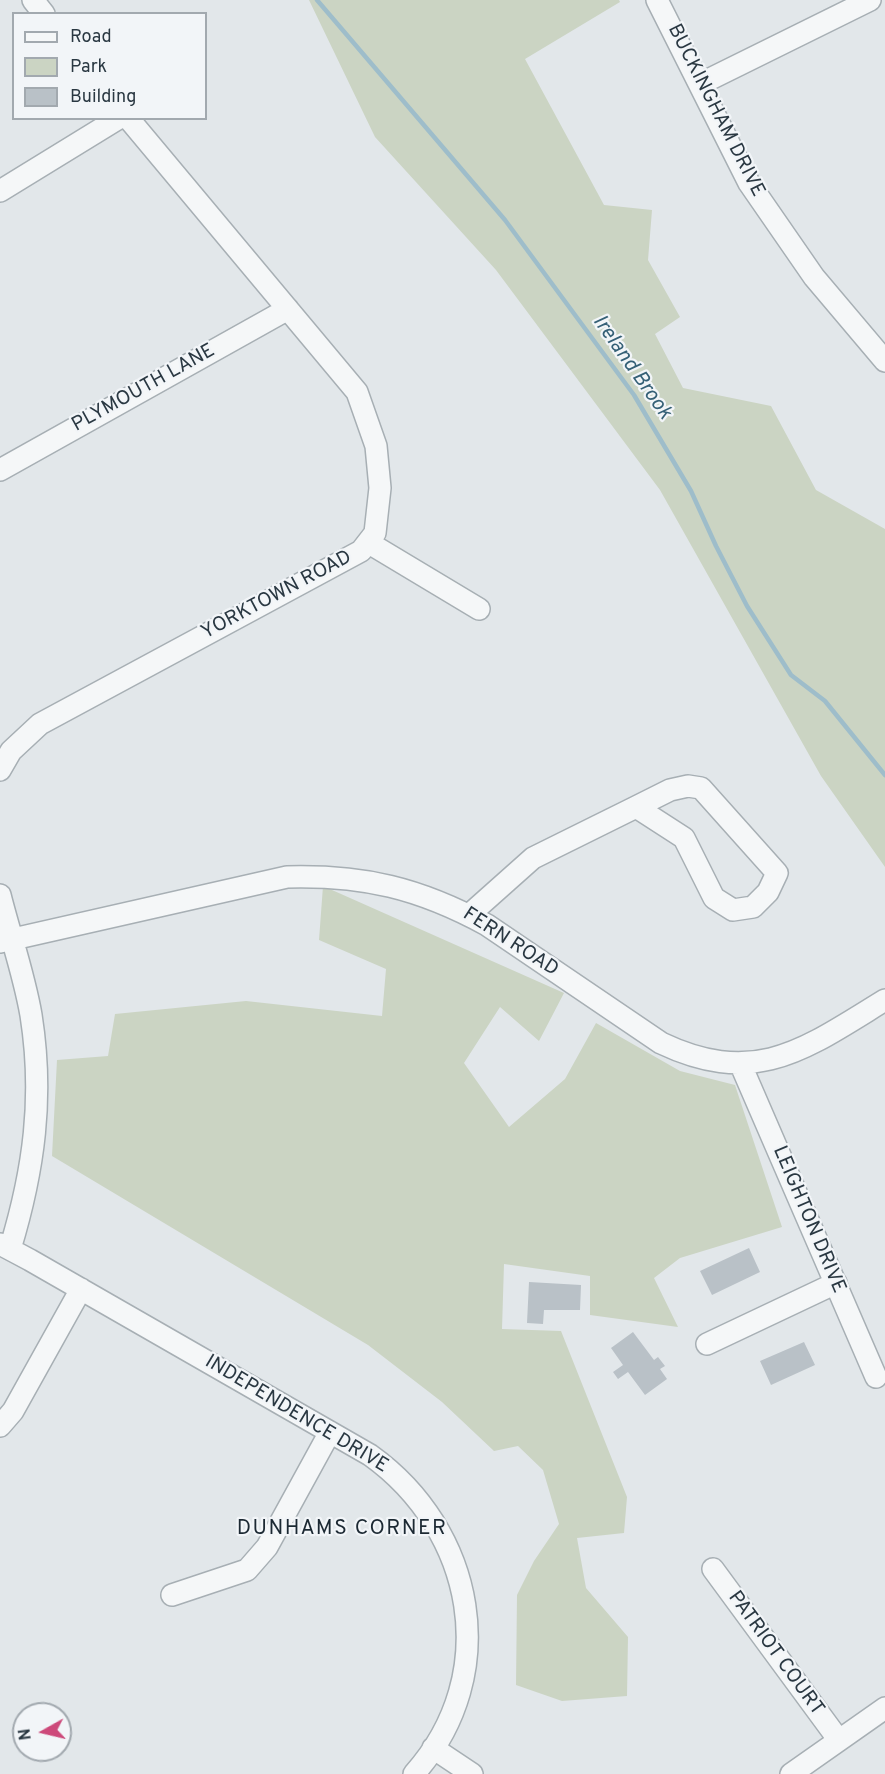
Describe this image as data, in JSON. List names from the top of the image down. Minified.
{"streets":{"street":["BUCKINGHAM DRIVE","PLYMOUTH LANE","YORKTOWN ROAD","FERN ROAD","LEIGHTON DRIVE","INDEPENDENCE DRIVE","PATRIOT COURT"]},"crossings":[["PLYMOUTH LANE","YORKTOWN ROAD"],["FERN ROAD","LEIGHTON DRIVE"]],"districts":["DUNHAMS CORNER"],"water":["Ireland Brook"],"legend":["Road","Park","Building"],"north":"left"}
